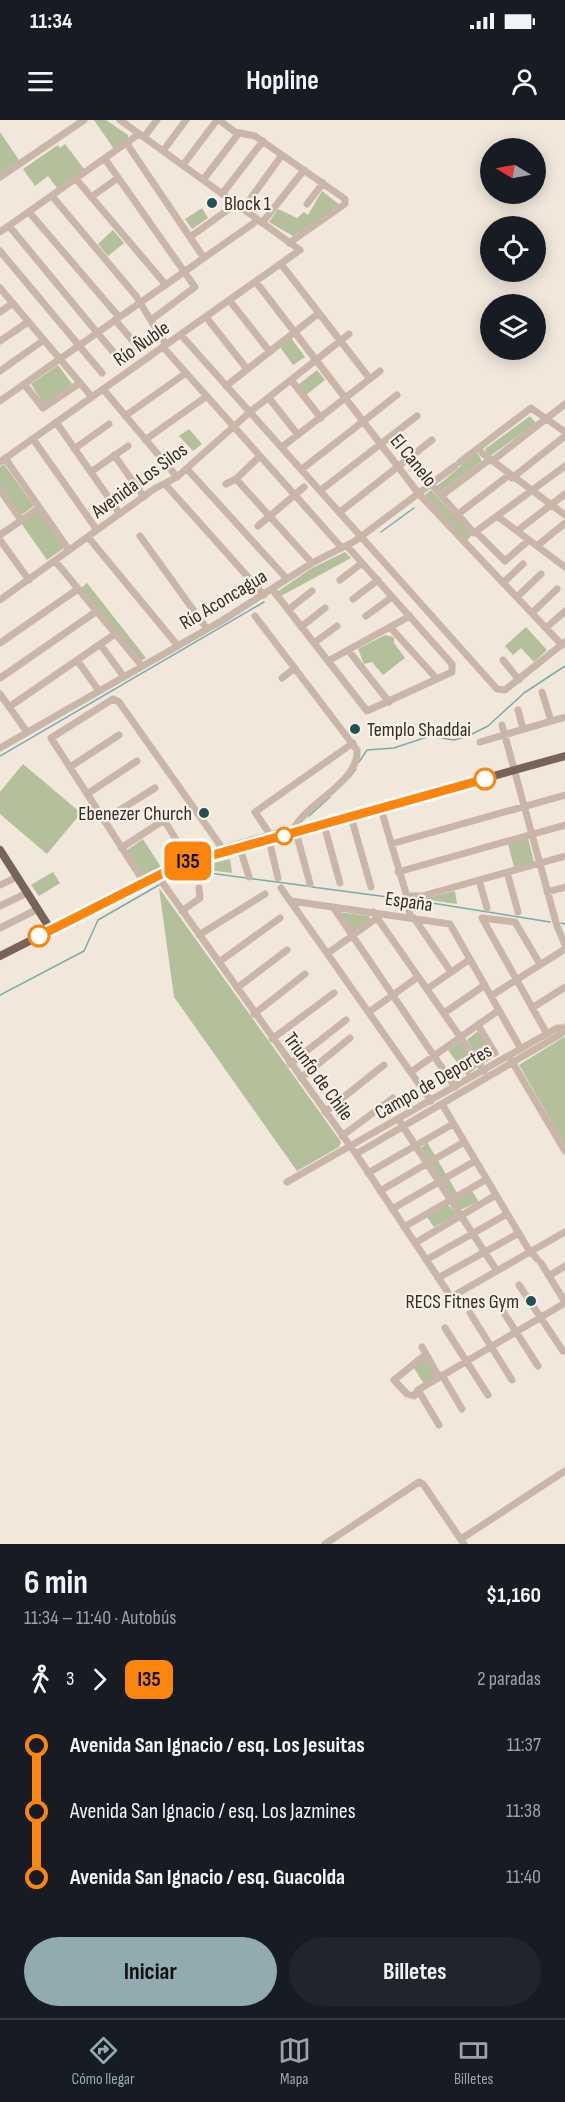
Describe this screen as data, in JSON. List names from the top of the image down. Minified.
{"streets":{"street":["Río Ñuble","El Canelo","Avenida Los Silos","Río Aconcagua","España","Triunfo de Chile","Campo de Deportes"]},"crossings":[["Río Ñuble","El Canelo"],["El Canelo","Avenida Los Silos"],["El Canelo","Río Aconcagua"],["España","Campo de Deportes"],["Triunfo de Chile","Campo de Deportes"]],"places":["Block 1","Templo Shaddai","Ebenezer Church","RECS Fitnes Gym"],"lines":["bus line I35"],"north":"left","page":{"status":"11:34","header":"Hopline","on_map":"I35","heading":["6 min","11:34 – 11:40 · Autobús","$1,160"],"legs":["3","I35","2 paradas"],"list":[{"name":"Avenida San Ignacio / esq. Los Jesuitas","value":"11:37"},{"name":"Avenida San Ignacio / esq. Los Jazmines","value":"11:38"},{"name":"Avenida San Ignacio / esq. Guacolda","value":"11:40"}],"buttons":["Iniciar","Billetes"],"tabs":["Cómo llegar","Mapa","Billetes"]}}
